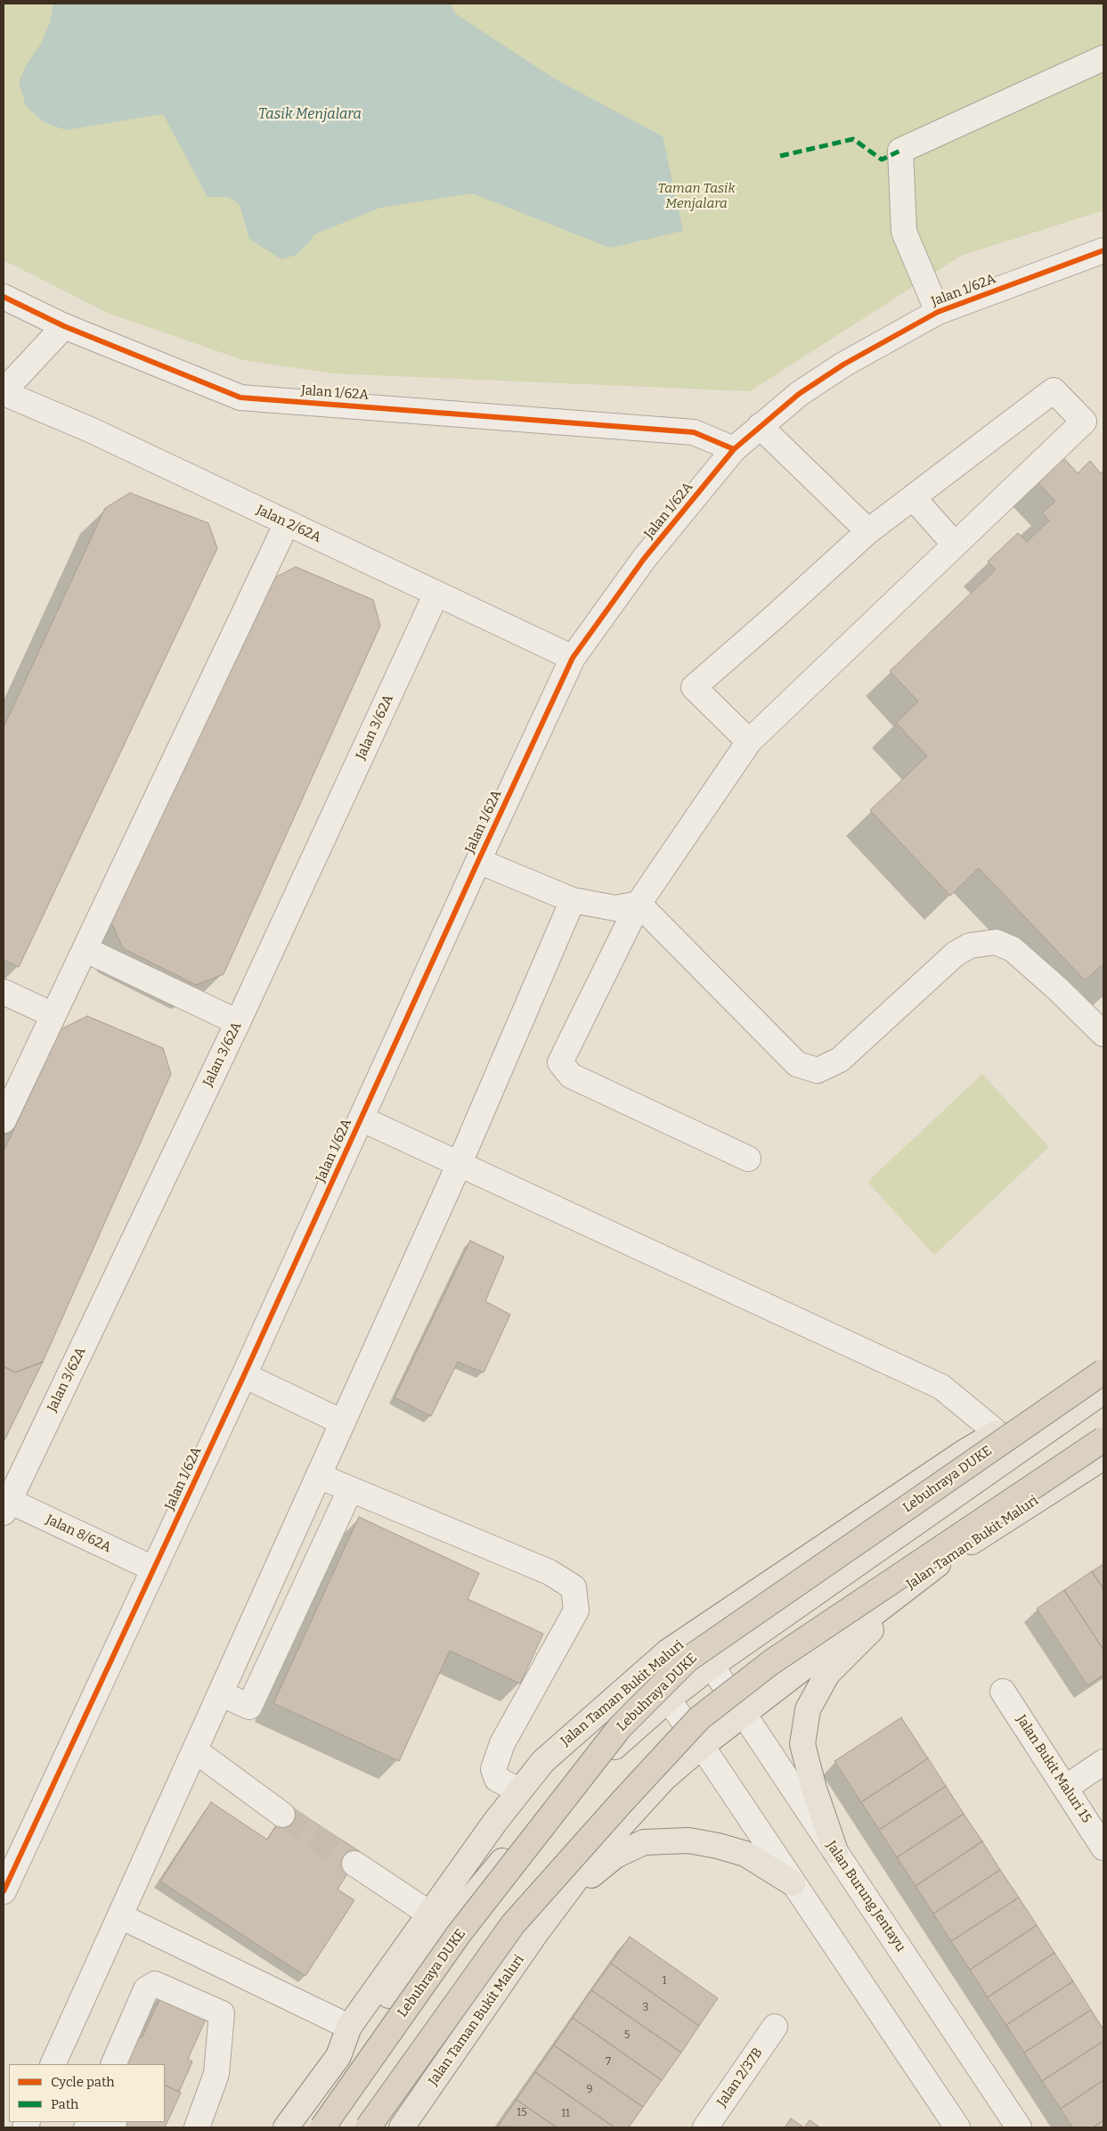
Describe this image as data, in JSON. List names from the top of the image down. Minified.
{"streets":{"highway":["Lebuhraya DUKE"],"main road":["Jalan Taman Bukit Maluri"],"street":["Jalan 1/62A","Jalan 2/62A","Jalan 3/62A","Jalan 8/62A","Jalan Bukit Maluri 15","Jalan Burung Jentayu","Jalan 2/37B"]},"crossings":[["Jalan 1/62A","Jalan 2/62A"],["Jalan 1/62A","Jalan 8/62A"],["Jalan 2/62A","Jalan 3/62A"],["Jalan 3/62A","Jalan 8/62A"],["Lebuhraya DUKE","Jalan Taman Bukit Maluri"],["Jalan Taman Bukit Maluri","Jalan Burung Jentayu"]],"water":["Tasik Menjalara"],"parks":["Taman Tasik Menjalara"],"house_numbers":["1","3","5","7","9","15","11"],"legend":["Cycle path","Path"]}
